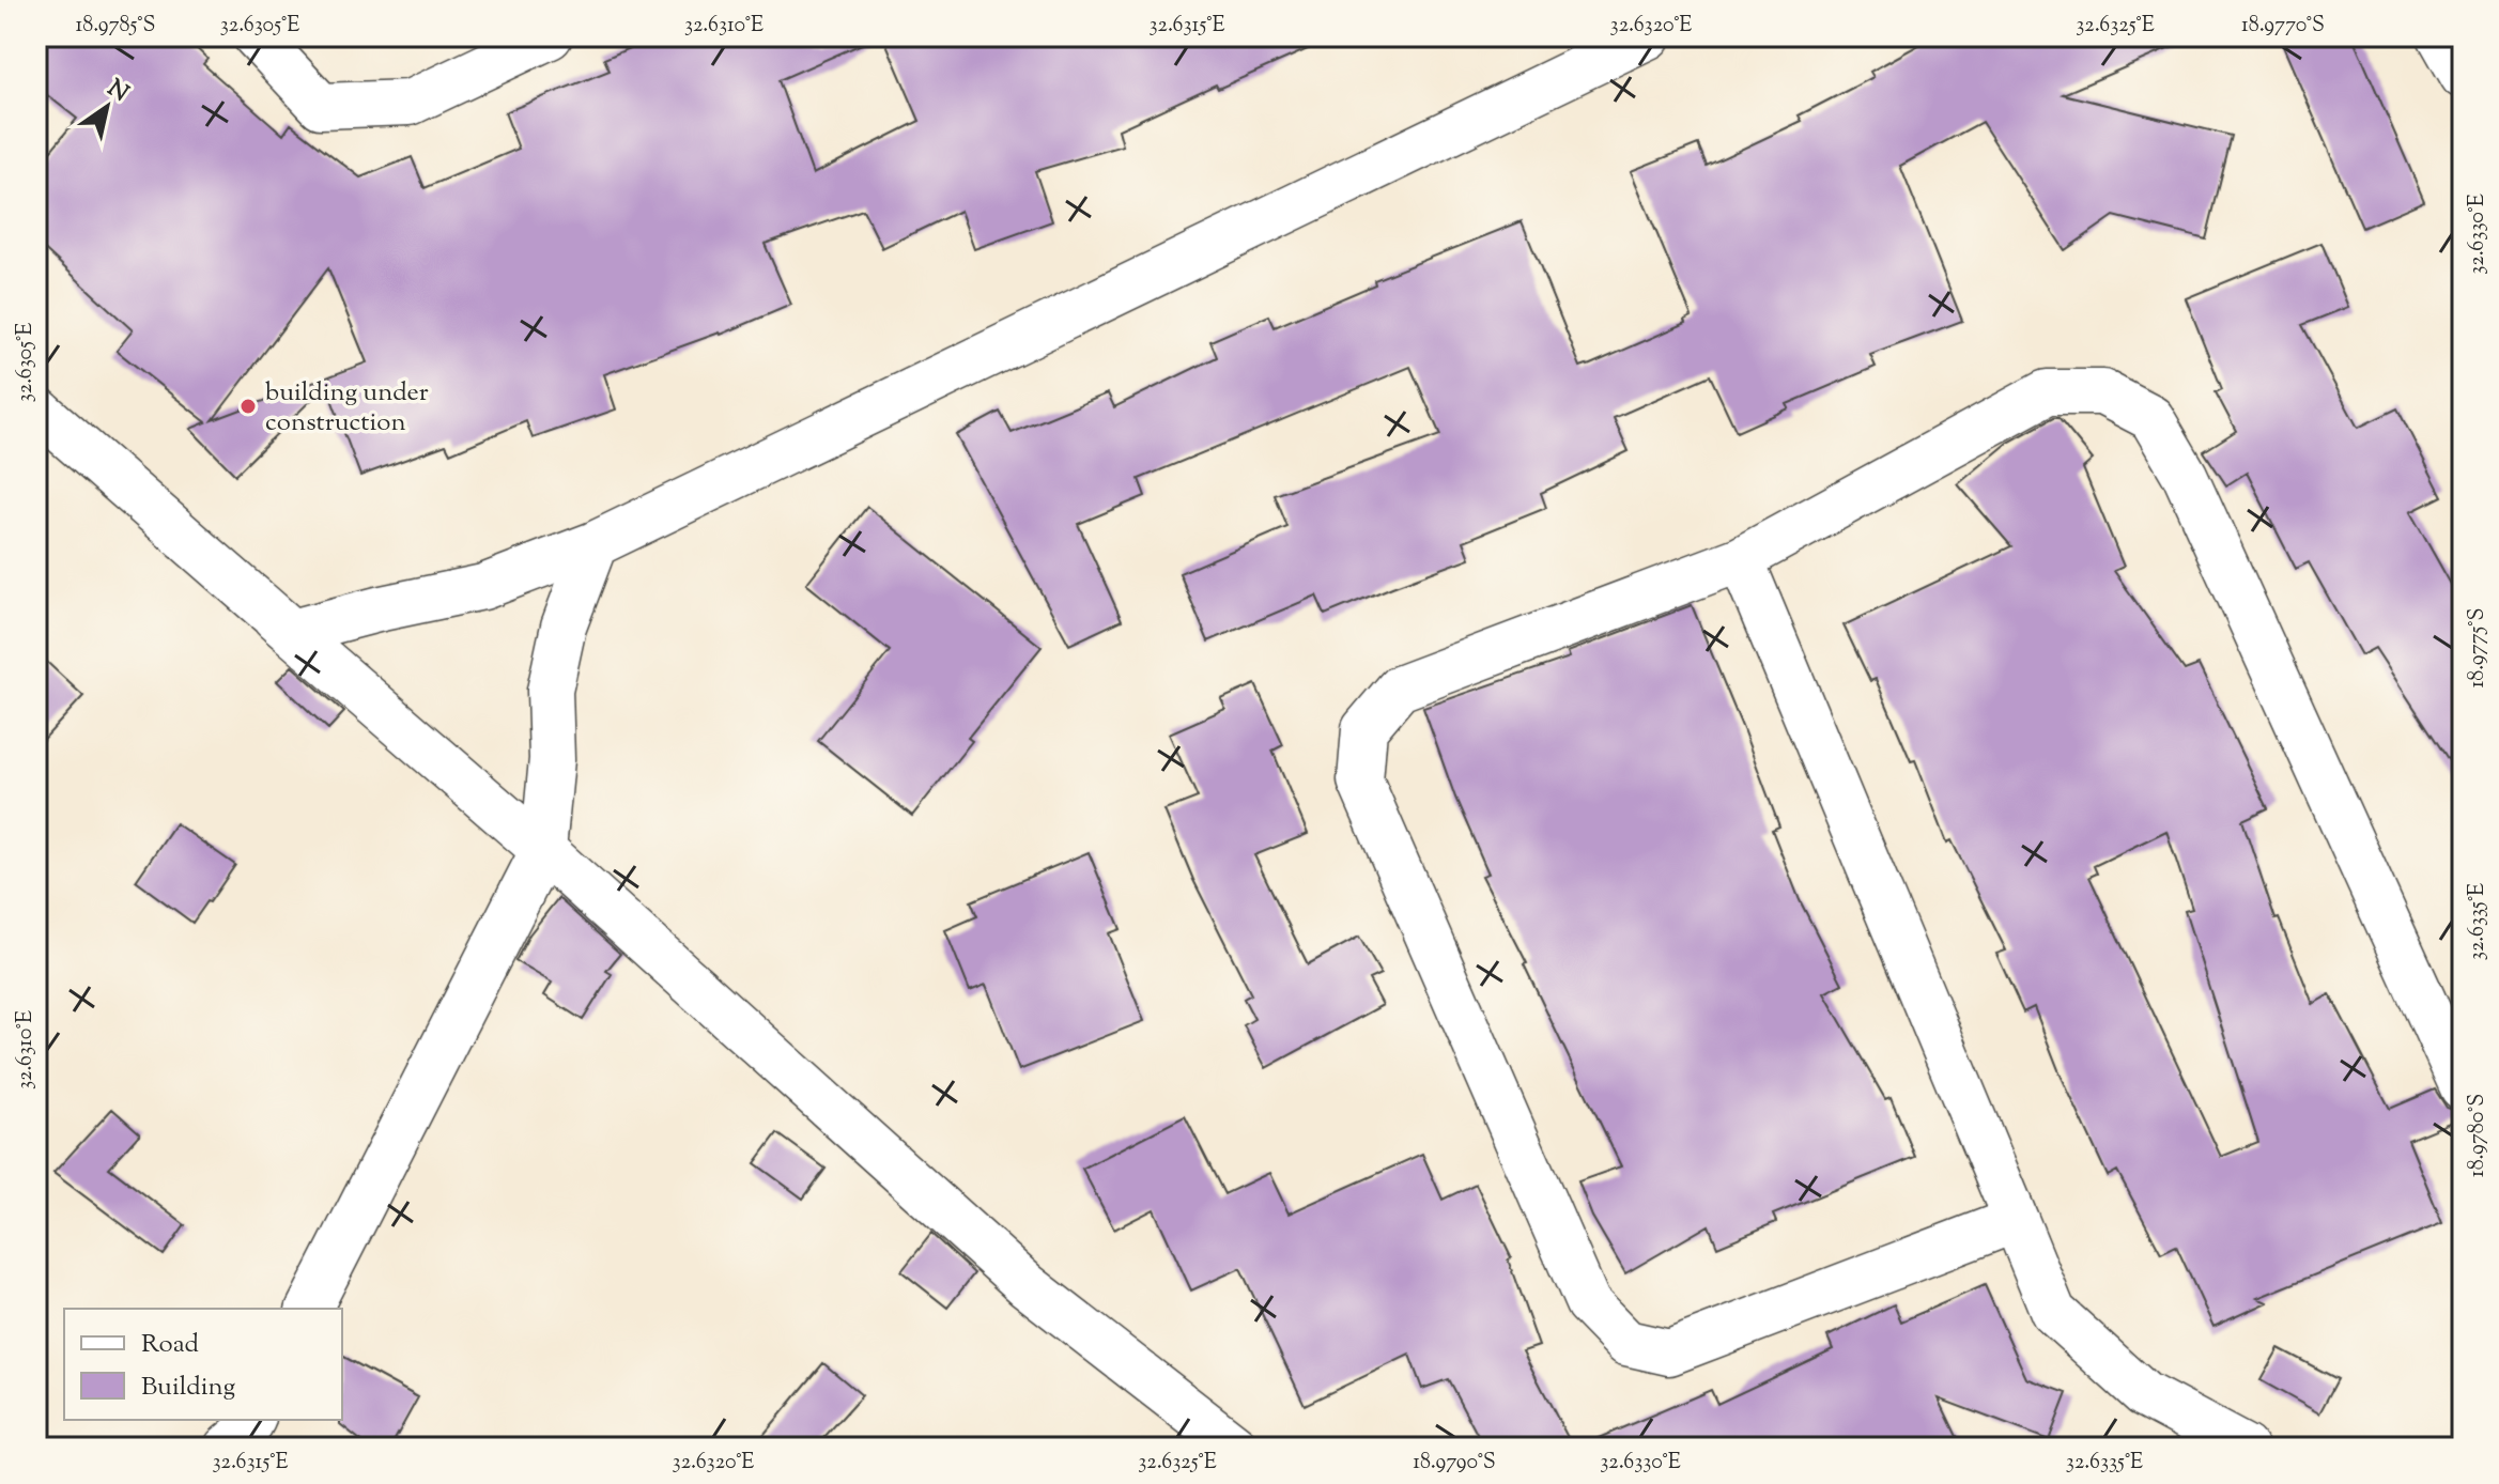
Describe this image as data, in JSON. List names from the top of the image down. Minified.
{"places":["building under construction"],"legend":["Road","Building"],"north":"top right","coordinates":["18.9785°S","32.6305°E","32.6310°E","32.6315°E","32.6320°E","32.6325°E","18.9770°S","32.6330°E","18.9775°S","32.6335°E","18.9780°S","18.9790°S"]}
